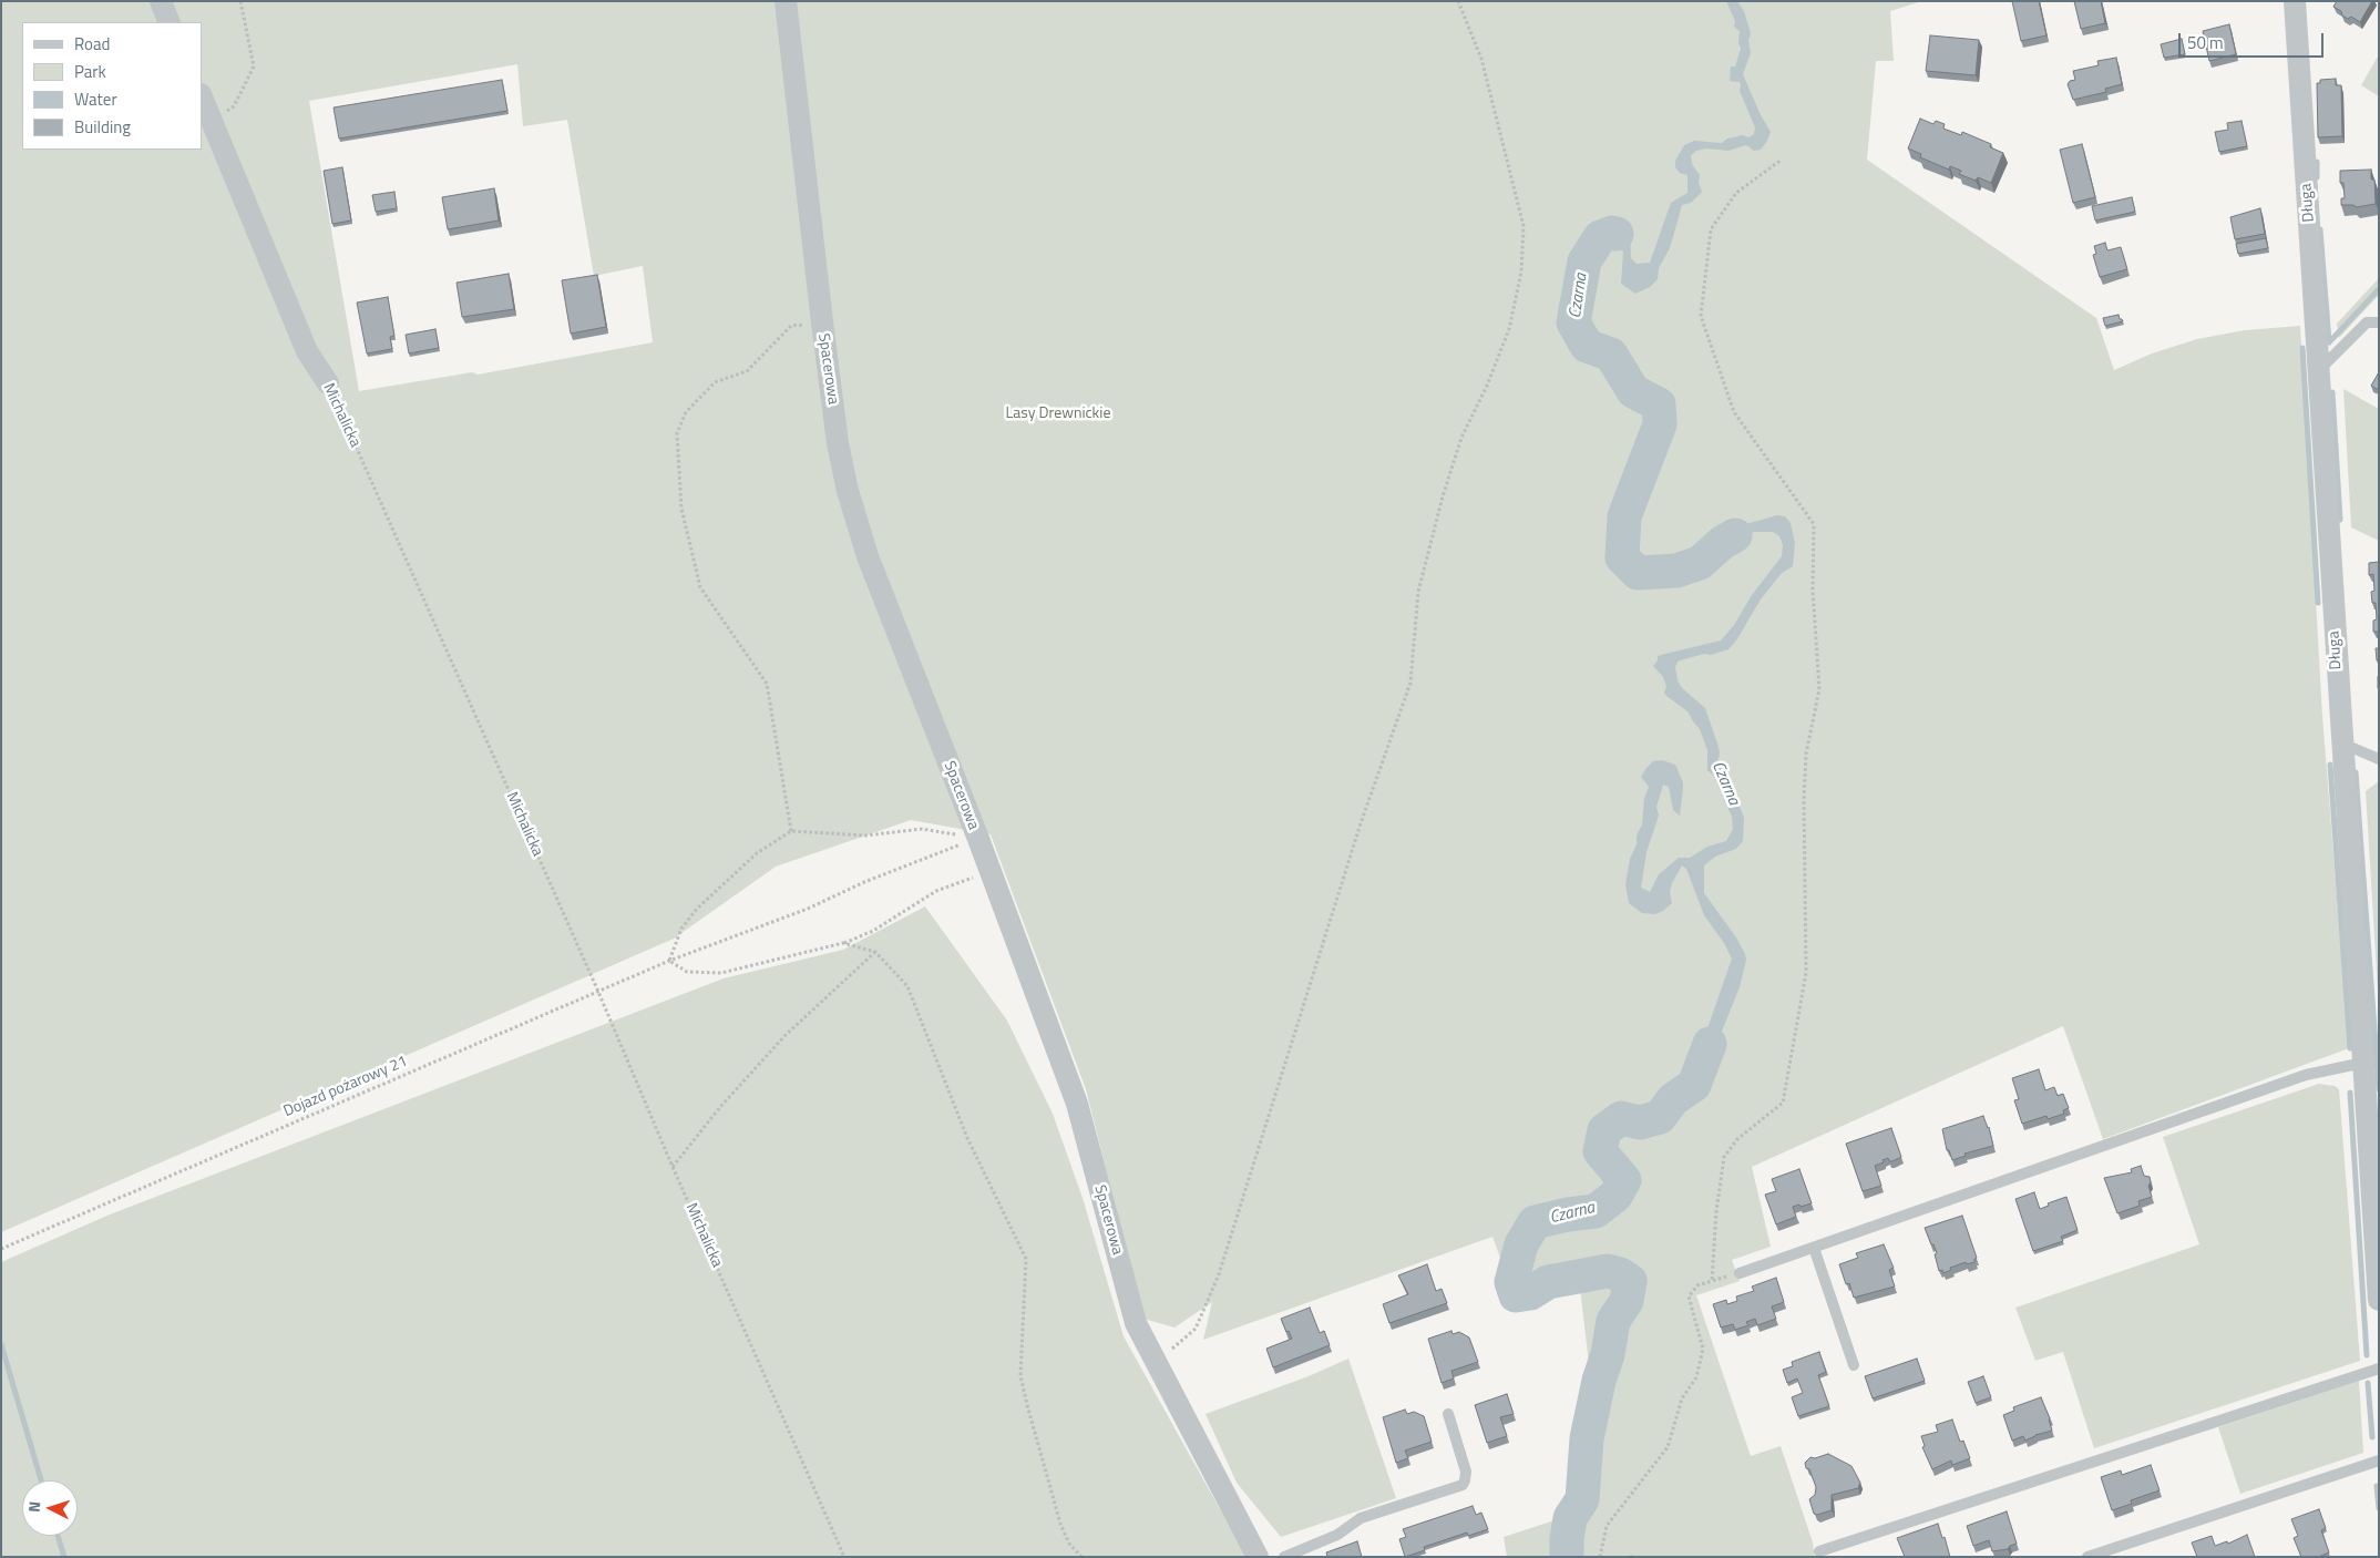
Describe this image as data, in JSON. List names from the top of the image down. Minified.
{"streets":{"street":["Długa","Spacerowa","Michalicka"],"path":["Dojazd pożarowy 21"]},"crossings":[["Michalicka","Dojazd pożarowy 21"]],"water":["Czarna"],"parks":["Lasy Drewnickie"],"legend":["Road","Park","Water","Building"],"scale_bar":"50 m","north":"left"}
